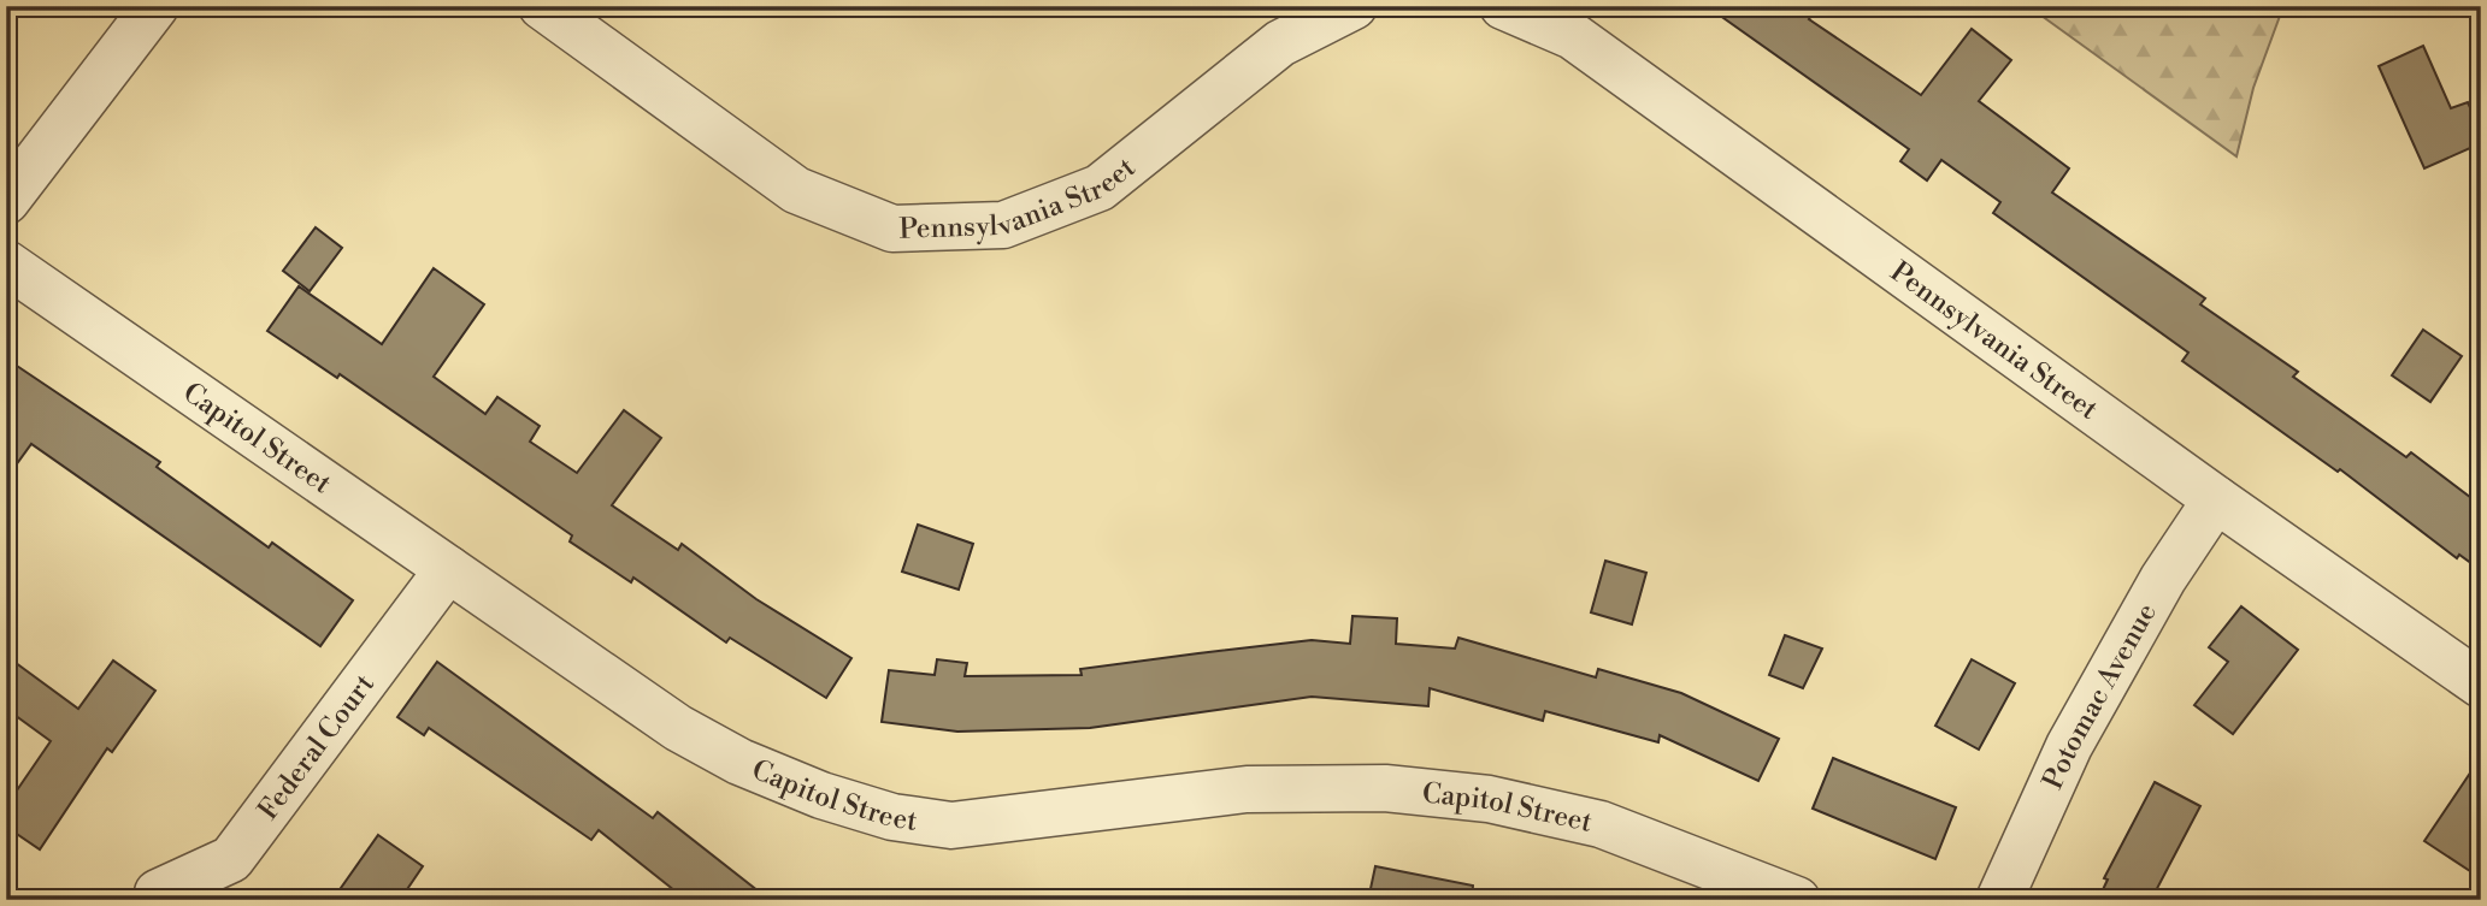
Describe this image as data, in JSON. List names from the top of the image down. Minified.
{"streets":{"street":["Pennsylvania Street","Capitol Street","Potomac Avenue","Federal Court"]},"crossings":[["Pennsylvania Street","Potomac Avenue"],["Capitol Street","Federal Court"]]}
